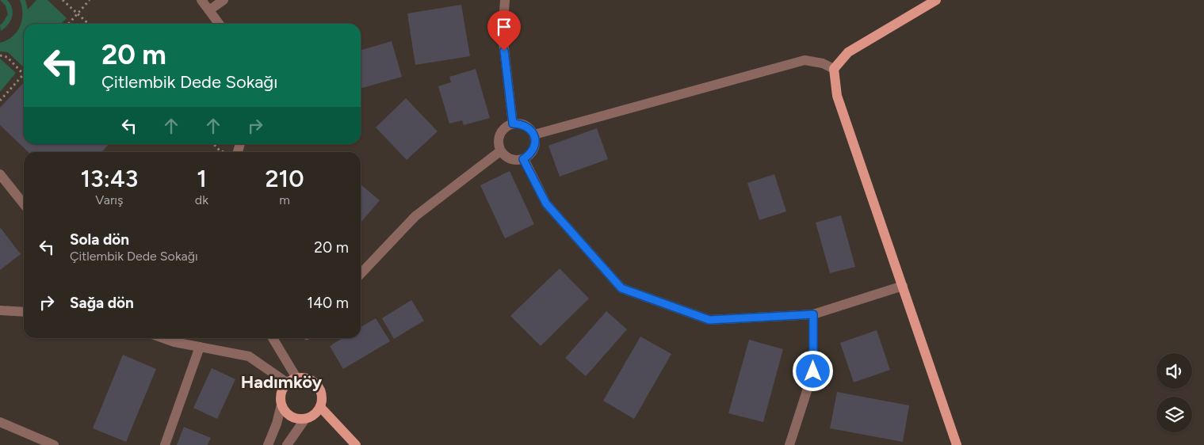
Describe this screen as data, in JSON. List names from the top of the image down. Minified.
{"districts":["Hadımköy"],"page":{"turn":["20 m","Çitlembik Dede Sokağı"],"eta":["13:43","Varış","1","dk","210","m"],"list":[{"name":"Sola dön","note":"Çitlembik Dede Sokağı","value":"20 m"},{"name":"Sağa dön","value":"140 m"}]}}
